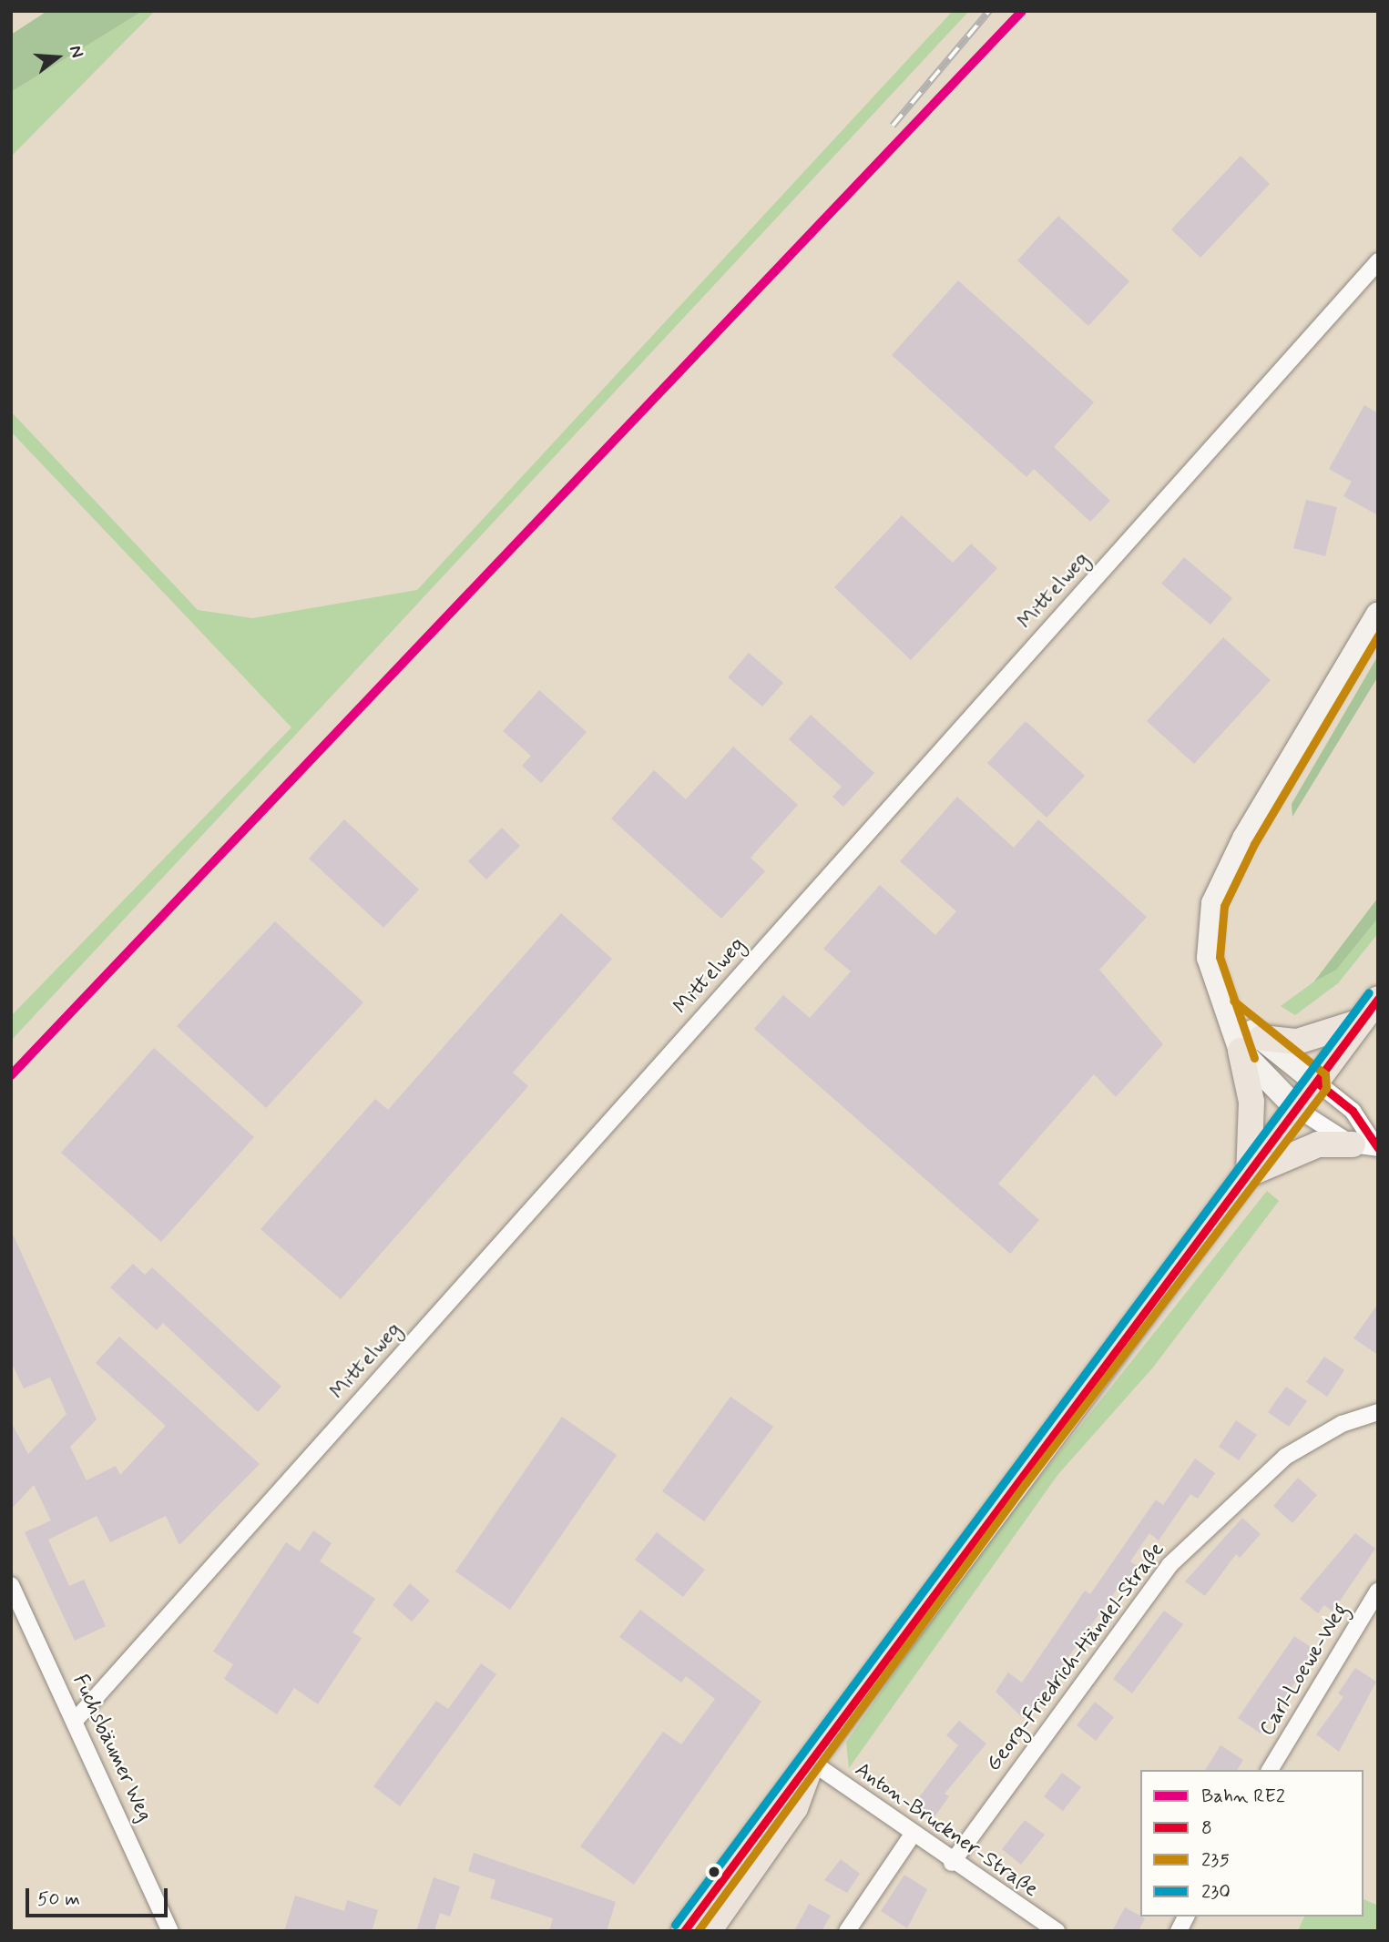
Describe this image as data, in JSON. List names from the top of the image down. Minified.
{"streets":{"street":["Mittelweg","Georg-Friedrich-Händel-Straße","Carl-Loewe-Weg","Fuchsbäumer Weg","Anton-Bruckner-Straße"]},"crossings":[["Mittelweg","Fuchsbäumer Weg"],["Georg-Friedrich-Händel-Straße","Anton-Bruckner-Straße"]],"lines":["rail line RE2","transit line 235","transit line 230","transit line 8"],"legend":["Bahn RE2","8","235","230"],"scale_bar":"50 m","north":"right"}
